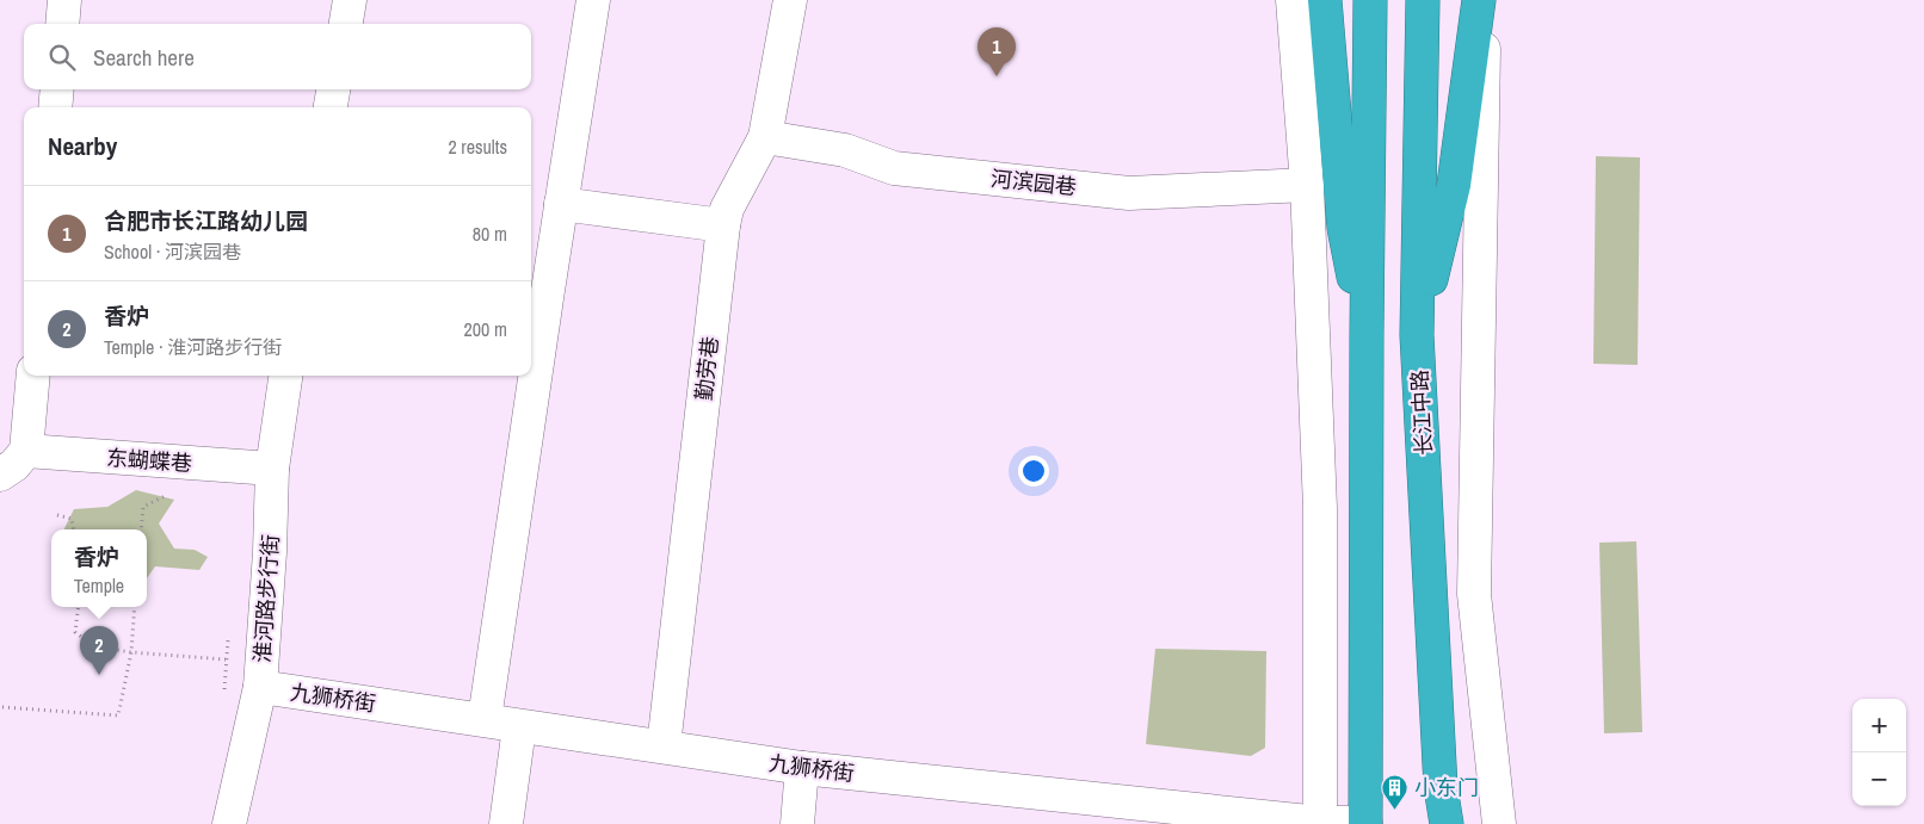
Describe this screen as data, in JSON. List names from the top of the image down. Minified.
{"streets":{"highway":["长江中路"],"street":["河滨园巷","勤劳巷","东蝴蝶巷","淮河路步行街","九狮桥街"]},"crossings":[["河滨园巷","勤劳巷"],["勤劳巷","九狮桥街"],["东蝴蝶巷","淮河路步行街"],["淮河路步行街","九狮桥街"]],"places":{"building":["小东门"]},"page":{"search":"Search here","pins":["1","2"],"heading":["Nearby","2 results"],"list":[{"mark":"1","name":"合肥市长江路幼儿园","note":"School · 河滨园巷","value":"80 m"},{"mark":"2","name":"香炉","note":"Temple · 淮河路步行街","value":"200 m"}],"popup":["香炉","Temple"],"map_buttons":["+","−"]}}
